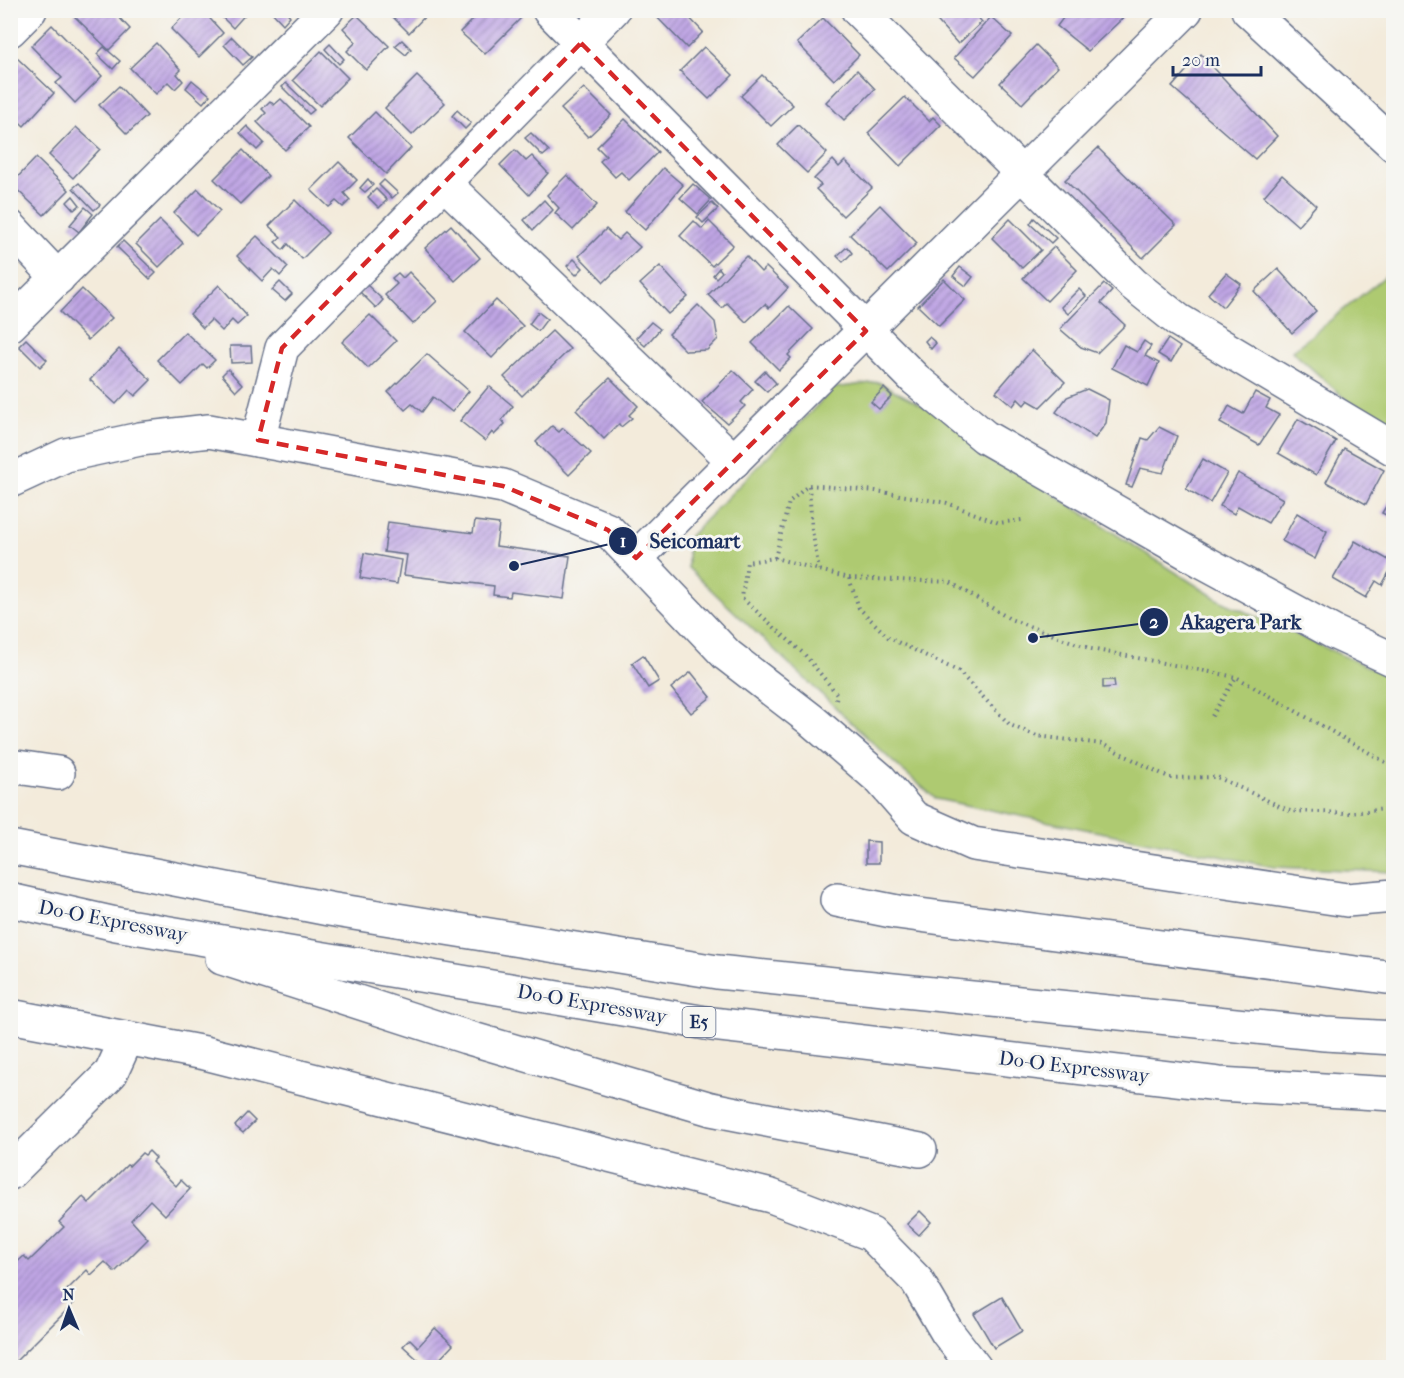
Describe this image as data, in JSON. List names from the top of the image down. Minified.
{"streets":{"main road":["Do-O Expressway","E5"]},"places":["Seicomart","Akagera Park"],"scale_bar":"20 m","north":"top"}
